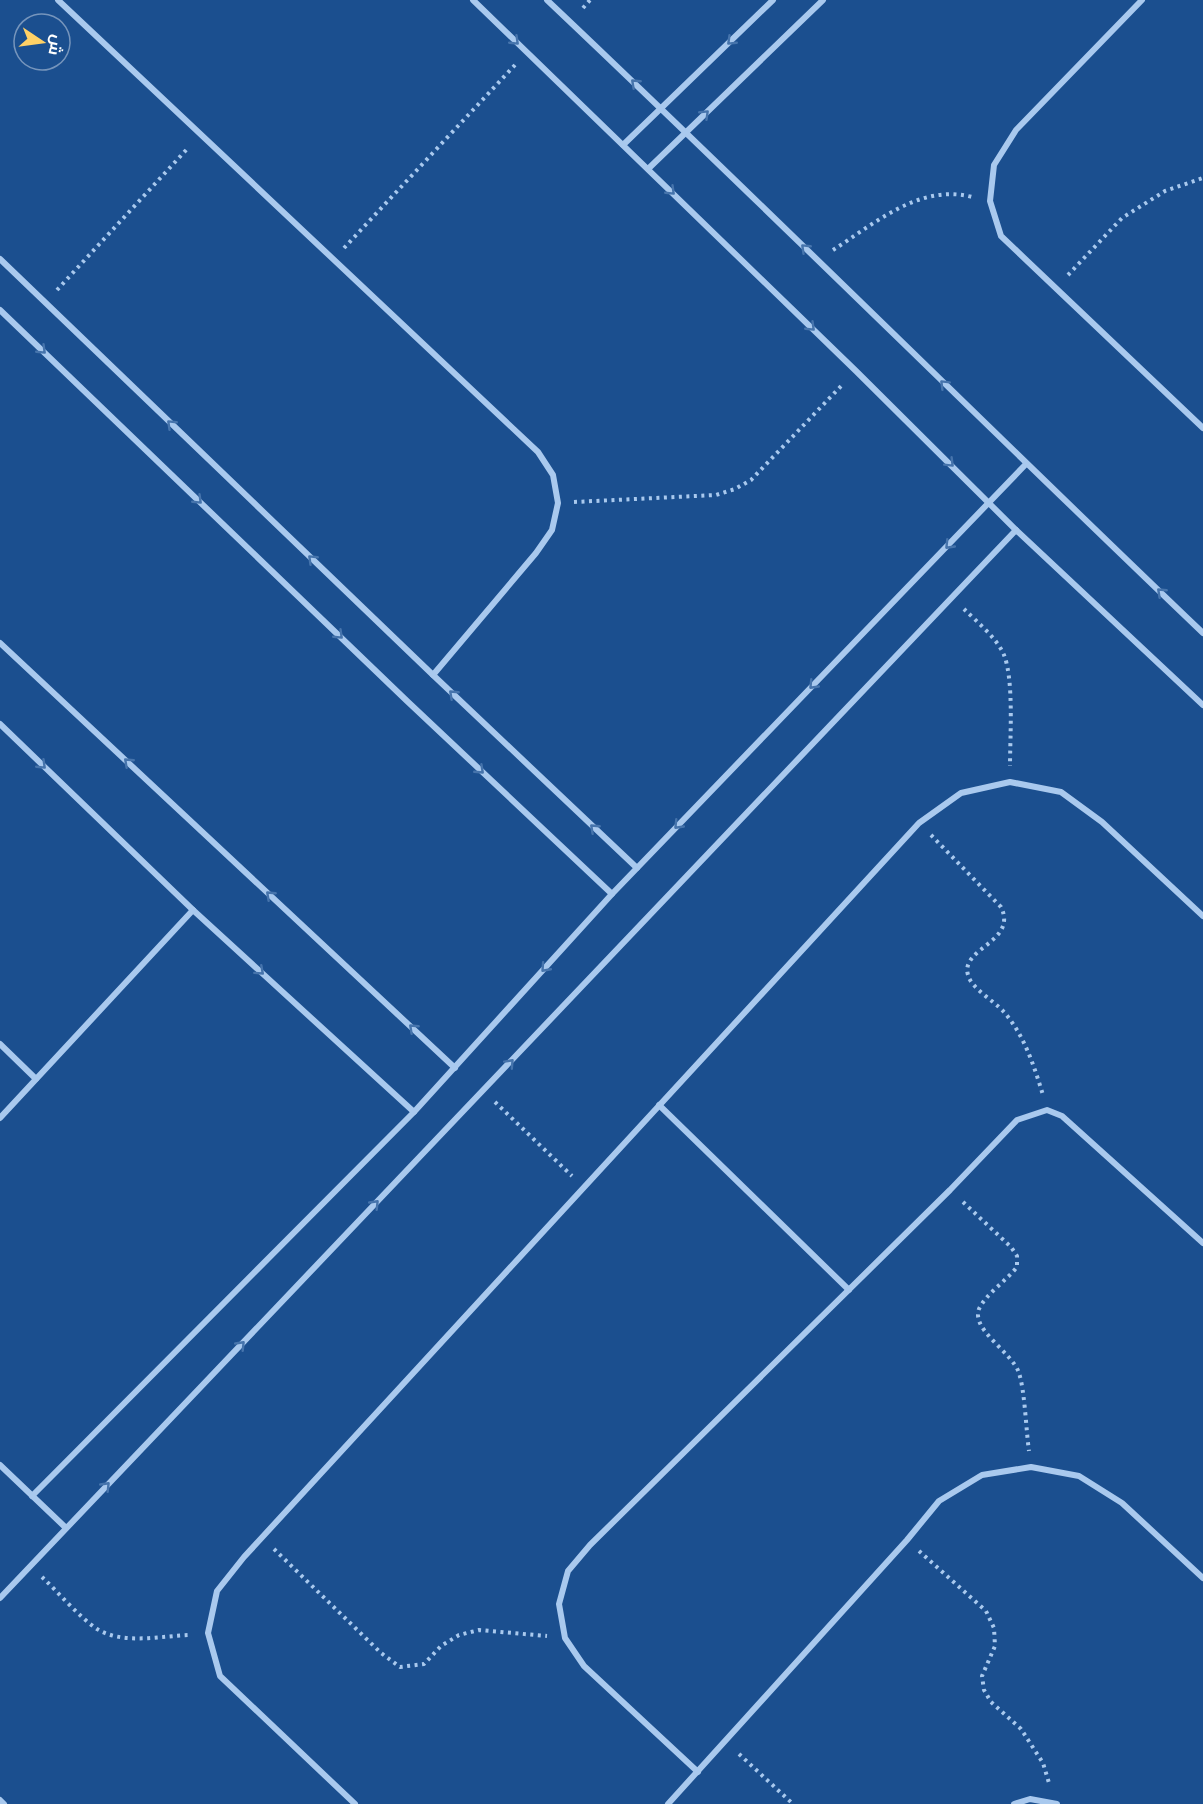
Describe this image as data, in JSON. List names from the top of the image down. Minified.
{"north":"right"}
